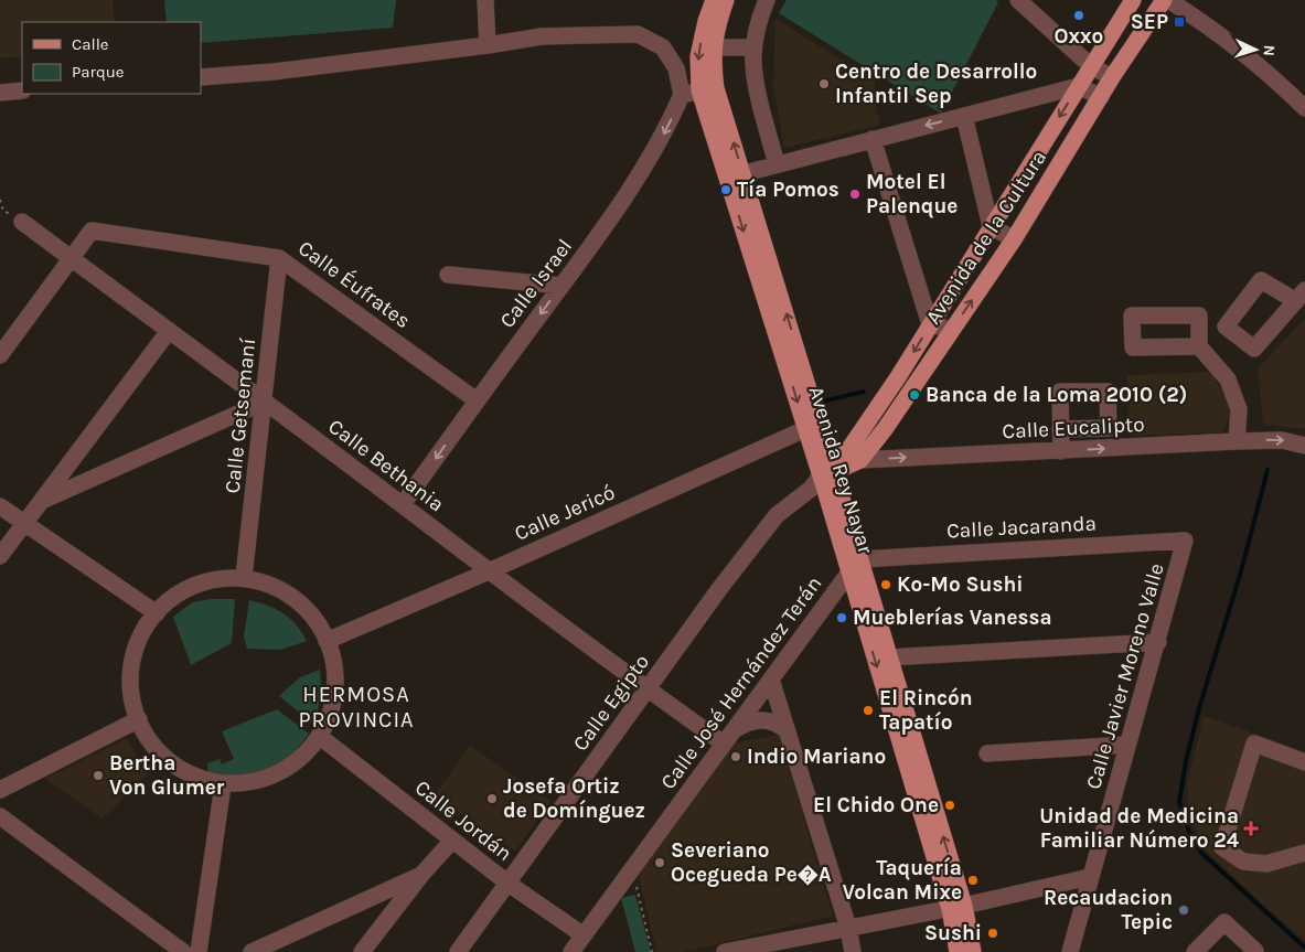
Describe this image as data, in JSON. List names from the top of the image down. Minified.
{"streets":{"main road":["Avenida de la Cultura","Avenida Rey Nayar"],"street":["Calle Israel","Calle Éufrates","Calle Getsemaní","Calle Eucalipto","Calle Bethania","Calle Jericó","Calle Jacaranda","Calle Javier Moreno Valle","Calle José Hernández Terán","Calle Egipto","Calle Jordán"]},"crossings":[["Avenida de la Cultura","Calle Eucalipto"],["Avenida de la Cultura","Avenida Rey Nayar"],["Avenida de la Cultura","Calle Egipto"],["Calle Israel","Calle Éufrates"],["Calle Israel","Calle Bethania"],["Calle Éufrates","Calle Getsemaní"],["Calle Éufrates","Calle Bethania"],["Calle Getsemaní","Calle Bethania"],["Calle Bethania","Calle Jericó"],["Calle Bethania","Calle José Hernández Terán"],["Calle Bethania","Calle Egipto"],["Avenida Rey Nayar","Calle Jericó"],["Avenida Rey Nayar","Calle Jacaranda"],["Avenida Rey Nayar","Calle José Hernández Terán"],["Avenida Rey Nayar","Calle Egipto"],["Calle Jacaranda","Calle Javier Moreno Valle"],["Calle José Hernández Terán","Calle Jordán"],["Calle Egipto","Calle Jordán"]],"one_way":["Calle Israel","Calle Eucalipto"],"districts":["HERMOSA PROVINCIA"],"places":{"other":["Oxxo","Centro de Desarrollo Infantil Sep","Tía Pomos","Motel El Palenque","Banca de la Loma 2010 (2)","Ko-Mo Sushi","Mueblerías Vanessa","El Rincón Tapatío","Indio Mariano","Bertha Von Glumer","Josefa Ortiz de Domínguez","El Chido One","Severiano Ocegueda Pe�A","Taquería Volcan Mixe","Recaudacion Tepic","Sushi"],"transit":["SEP"],"health":["Unidad de Medicina Familiar Número 24"]},"legend":["Calle","Parque"],"north":"right"}
